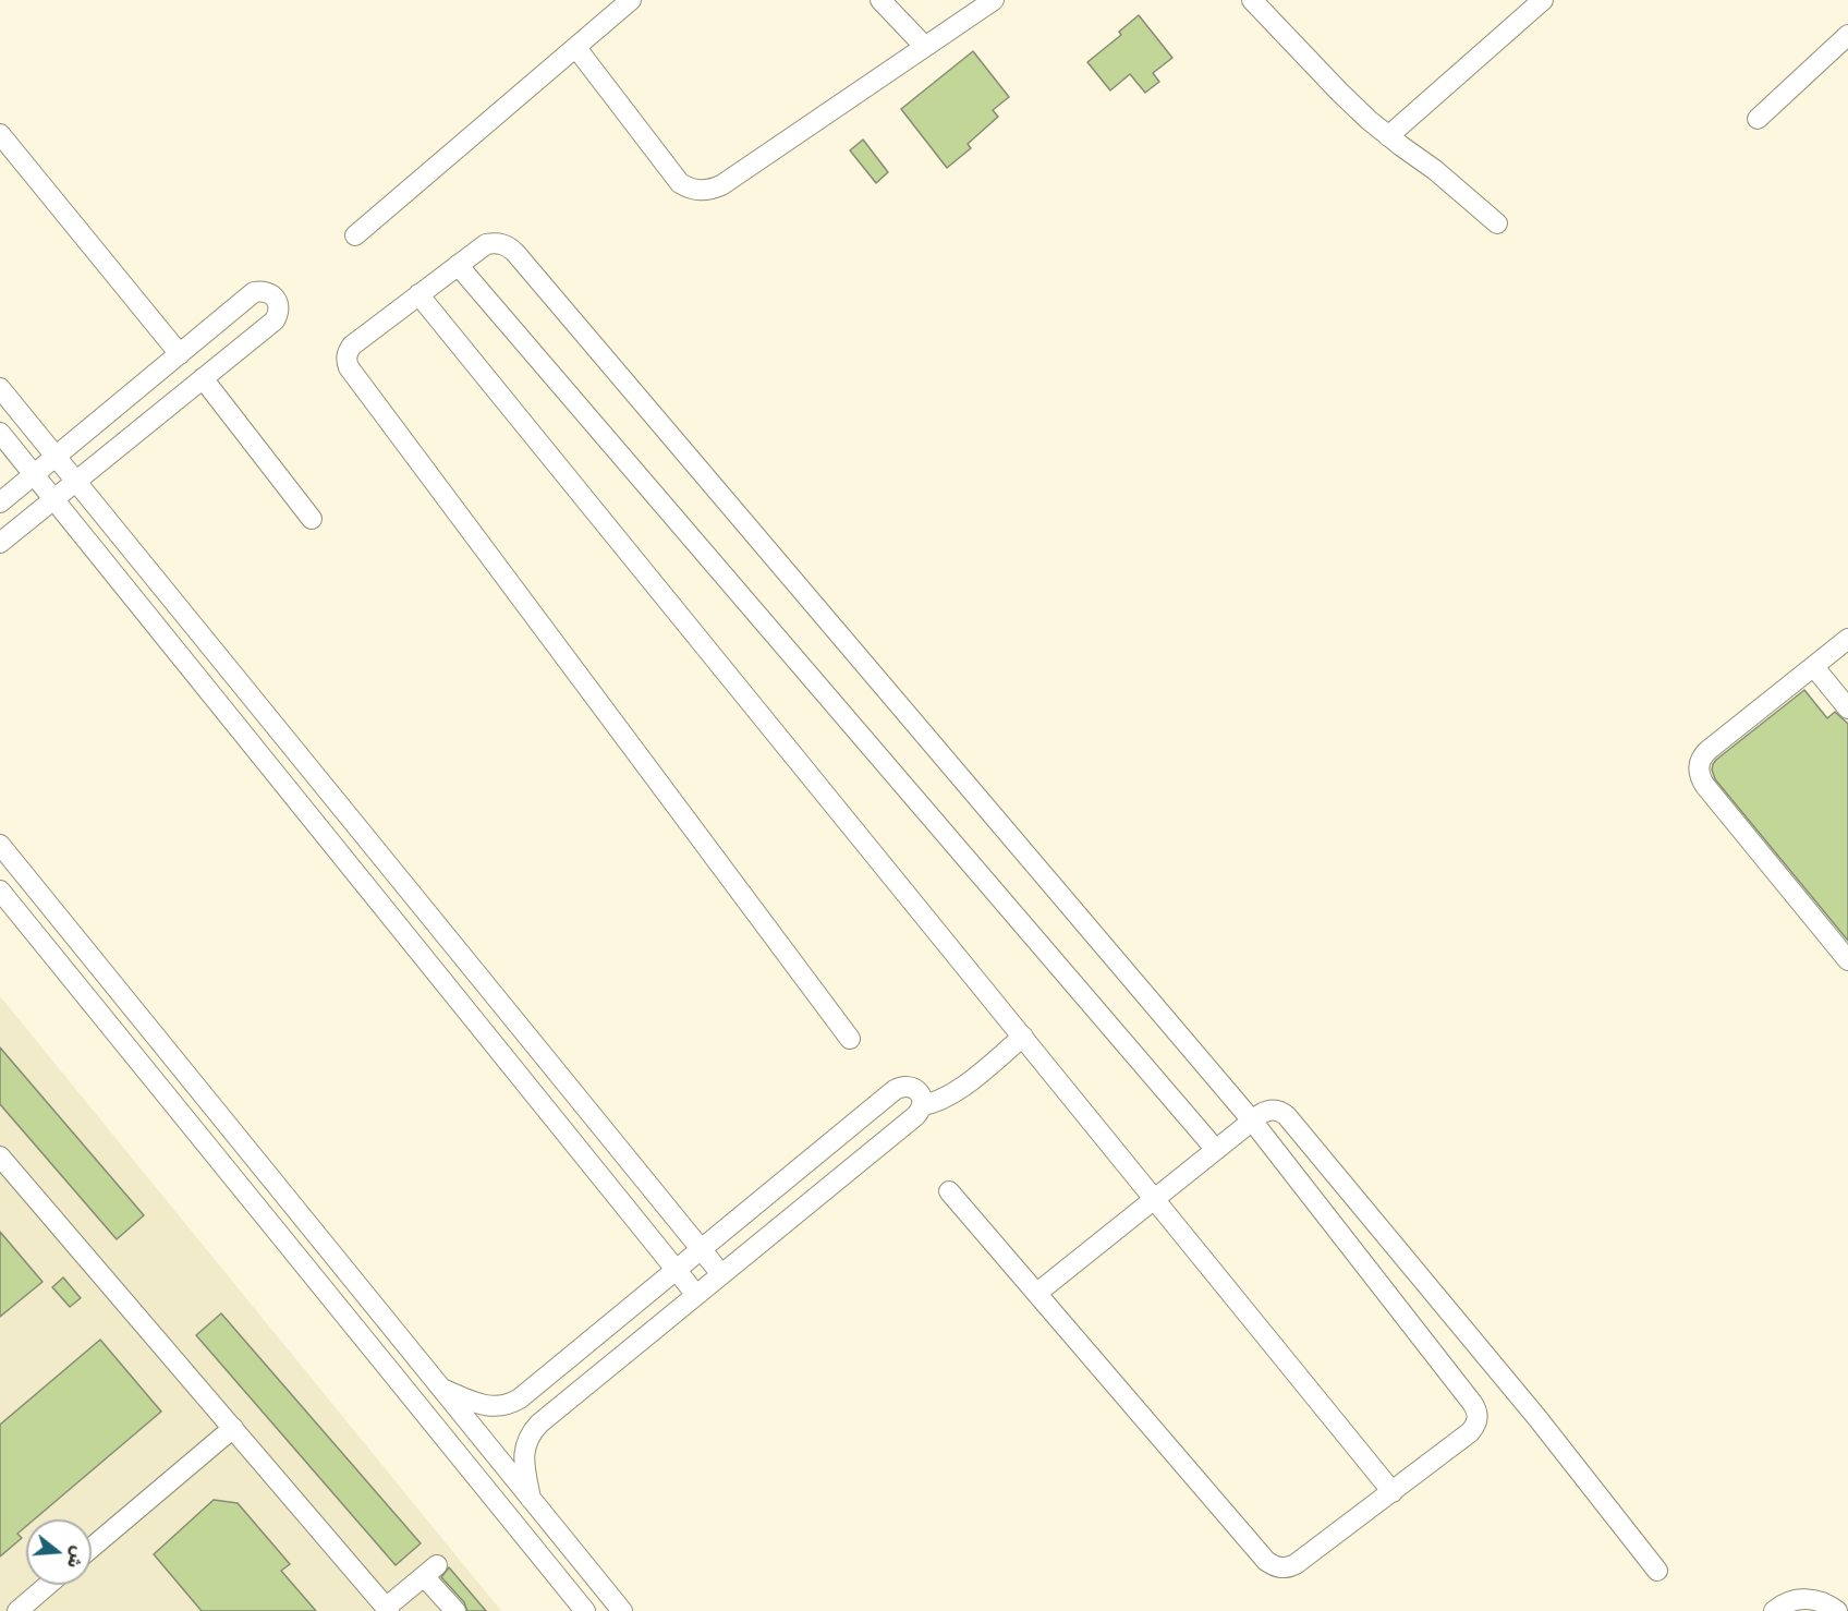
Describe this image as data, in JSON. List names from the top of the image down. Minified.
{"north":"right"}
